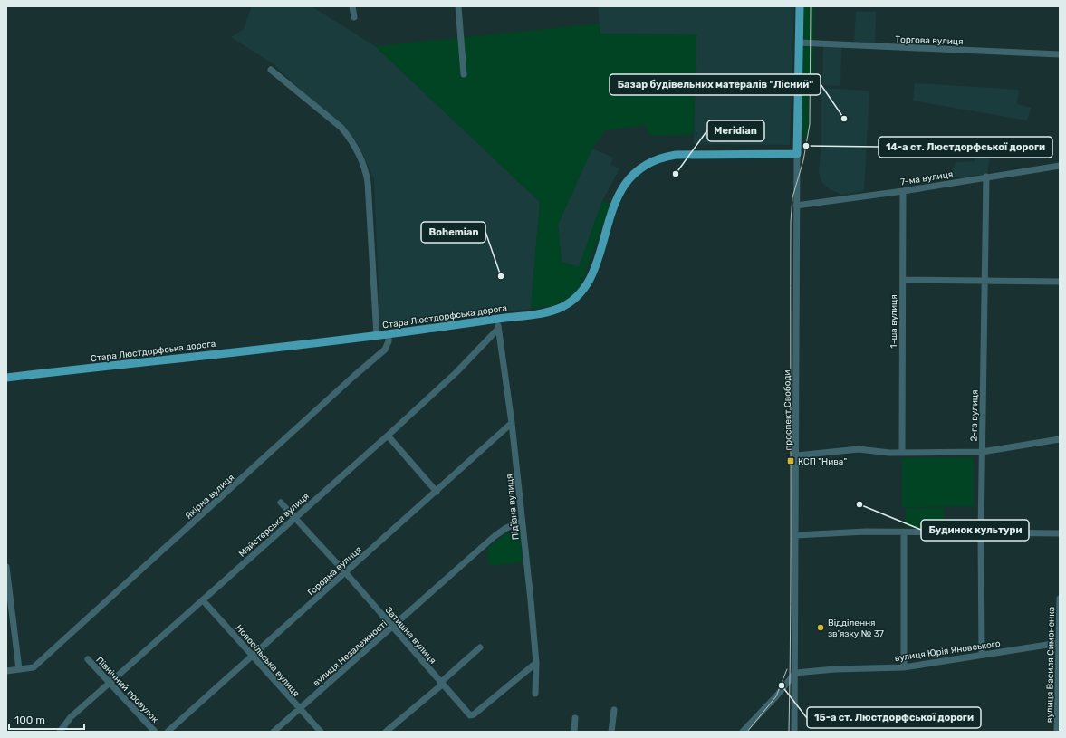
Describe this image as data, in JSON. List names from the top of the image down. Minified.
{"streets":{"main road":["Стара Люстдорфська дорога"],"street":["Торгова вулиця","7-ма вулиця","1-ша вулиця","проспект Свободи","2-га вулиця","Якірна вулиця","Підʼїзна вулиця","Майстерська вулиця","Городна вулиця","Затишна вулиця","вулиця Юрія Яновського","вулиця Незалежності","Новосільська вулиця","вулиця Василя Симоненка","Північний провулок"]},"crossings":[["7-ма вулиця","1-ша вулиця"],["7-ма вулиця","проспект Свободи"],["7-ма вулиця","2-га вулиця"],["Стара Люстдорфська дорога","проспект Свободи"],["Стара Люстдорфська дорога","Якірна вулиця"],["Стара Люстдорфська дорога","Підʼїзна вулиця"],["проспект Свободи","вулиця Юрія Яновського"],["2-га вулиця","вулиця Юрія Яновського"],["Підʼїзна вулиця","Майстерська вулиця"],["Підʼїзна вулиця","Городна вулиця"],["Підʼїзна вулиця","Затишна вулиця"],["Підʼїзна вулиця","вулиця Незалежності"],["Майстерська вулиця","Затишна вулиця"],["Майстерська вулиця","Новосільська вулиця"],["Майстерська вулиця","Північний провулок"],["Городна вулиця","Затишна вулиця"],["Городна вулиця","Новосільська вулиця"],["Затишна вулиця","вулиця Незалежності"],["вулиця Юрія Яновського","вулиця Василя Симоненка"],["вулиця Незалежності","Новосільська вулиця"]],"places":{"other":["Базар будівельних матералів \"Лісний\"","14-а ст. Люстдорфської дороги","Meridian","Bohemian","Будинок культури","Відділення зв'язку № 37","15-а ст. Люстдорфської дороги"],"transit":["КСП \"Нива\""]},"scale_bar":"100 m"}
